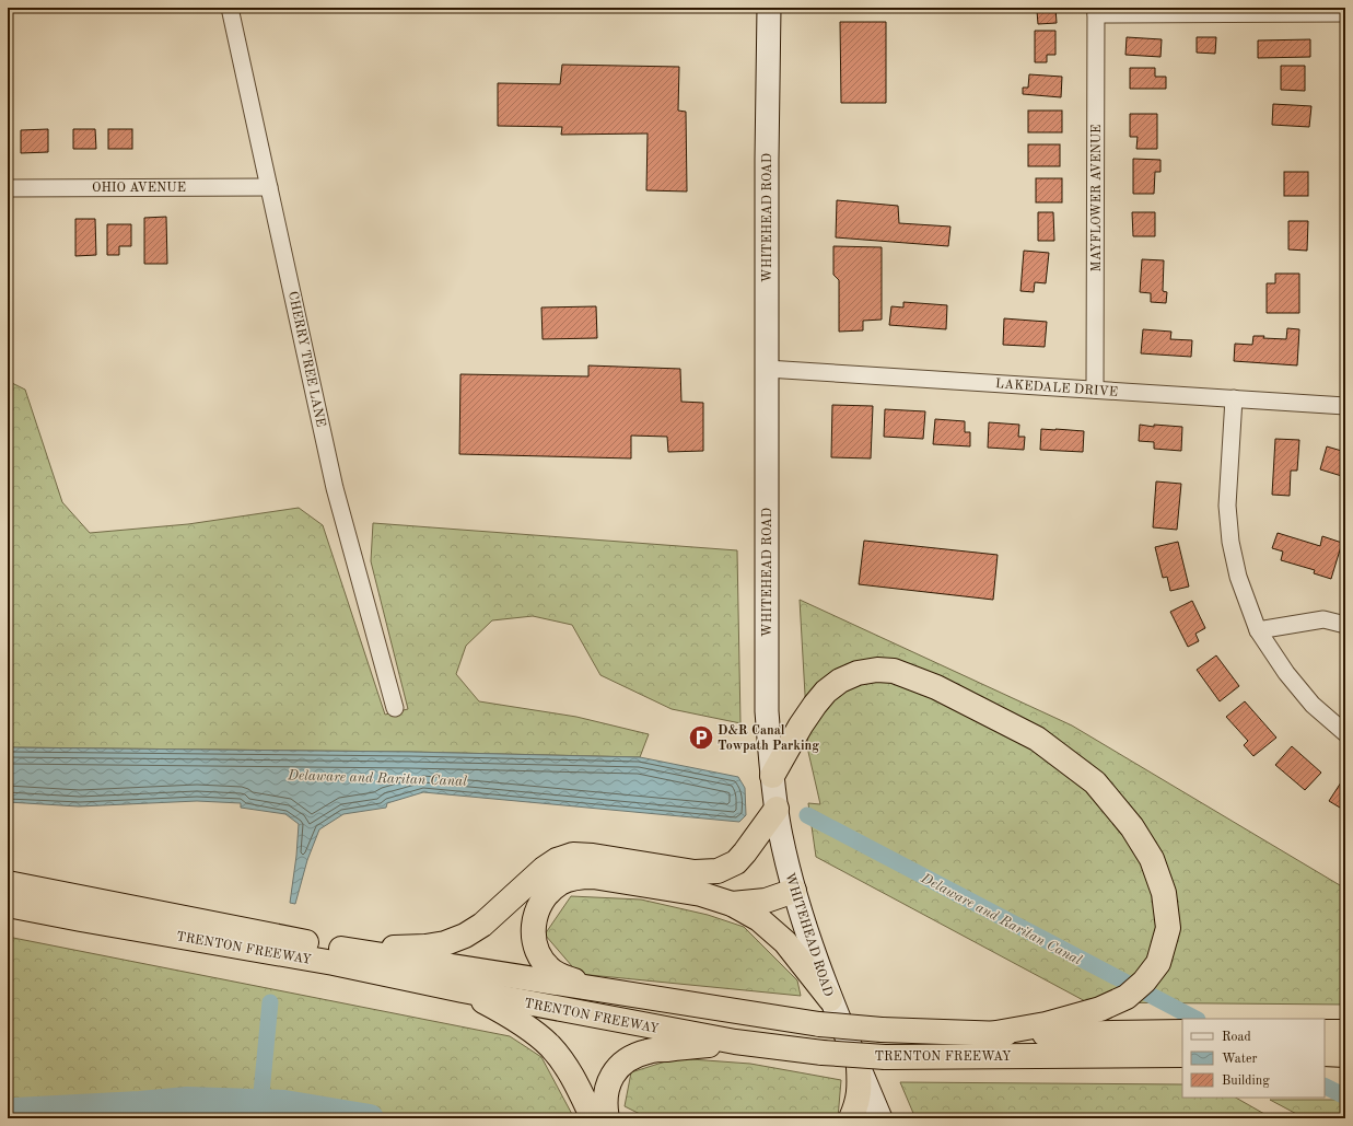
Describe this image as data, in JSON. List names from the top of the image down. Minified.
{"streets":{"highway":["TRENTON FREEWAY"],"main road":["WHITEHEAD ROAD"],"street":["OHIO AVENUE","MAYFLOWER AVENUE","CHERRY TREE LANE","LAKEDALE DRIVE"]},"crossings":[["OHIO AVENUE","CHERRY TREE LANE"],["MAYFLOWER AVENUE","LAKEDALE DRIVE"],["WHITEHEAD ROAD","LAKEDALE DRIVE"]],"water":["Delaware and Raritan Canal"],"places":{"parking":["D&R Canal Towpath Parking"]},"legend":["Road","Water","Building"]}
